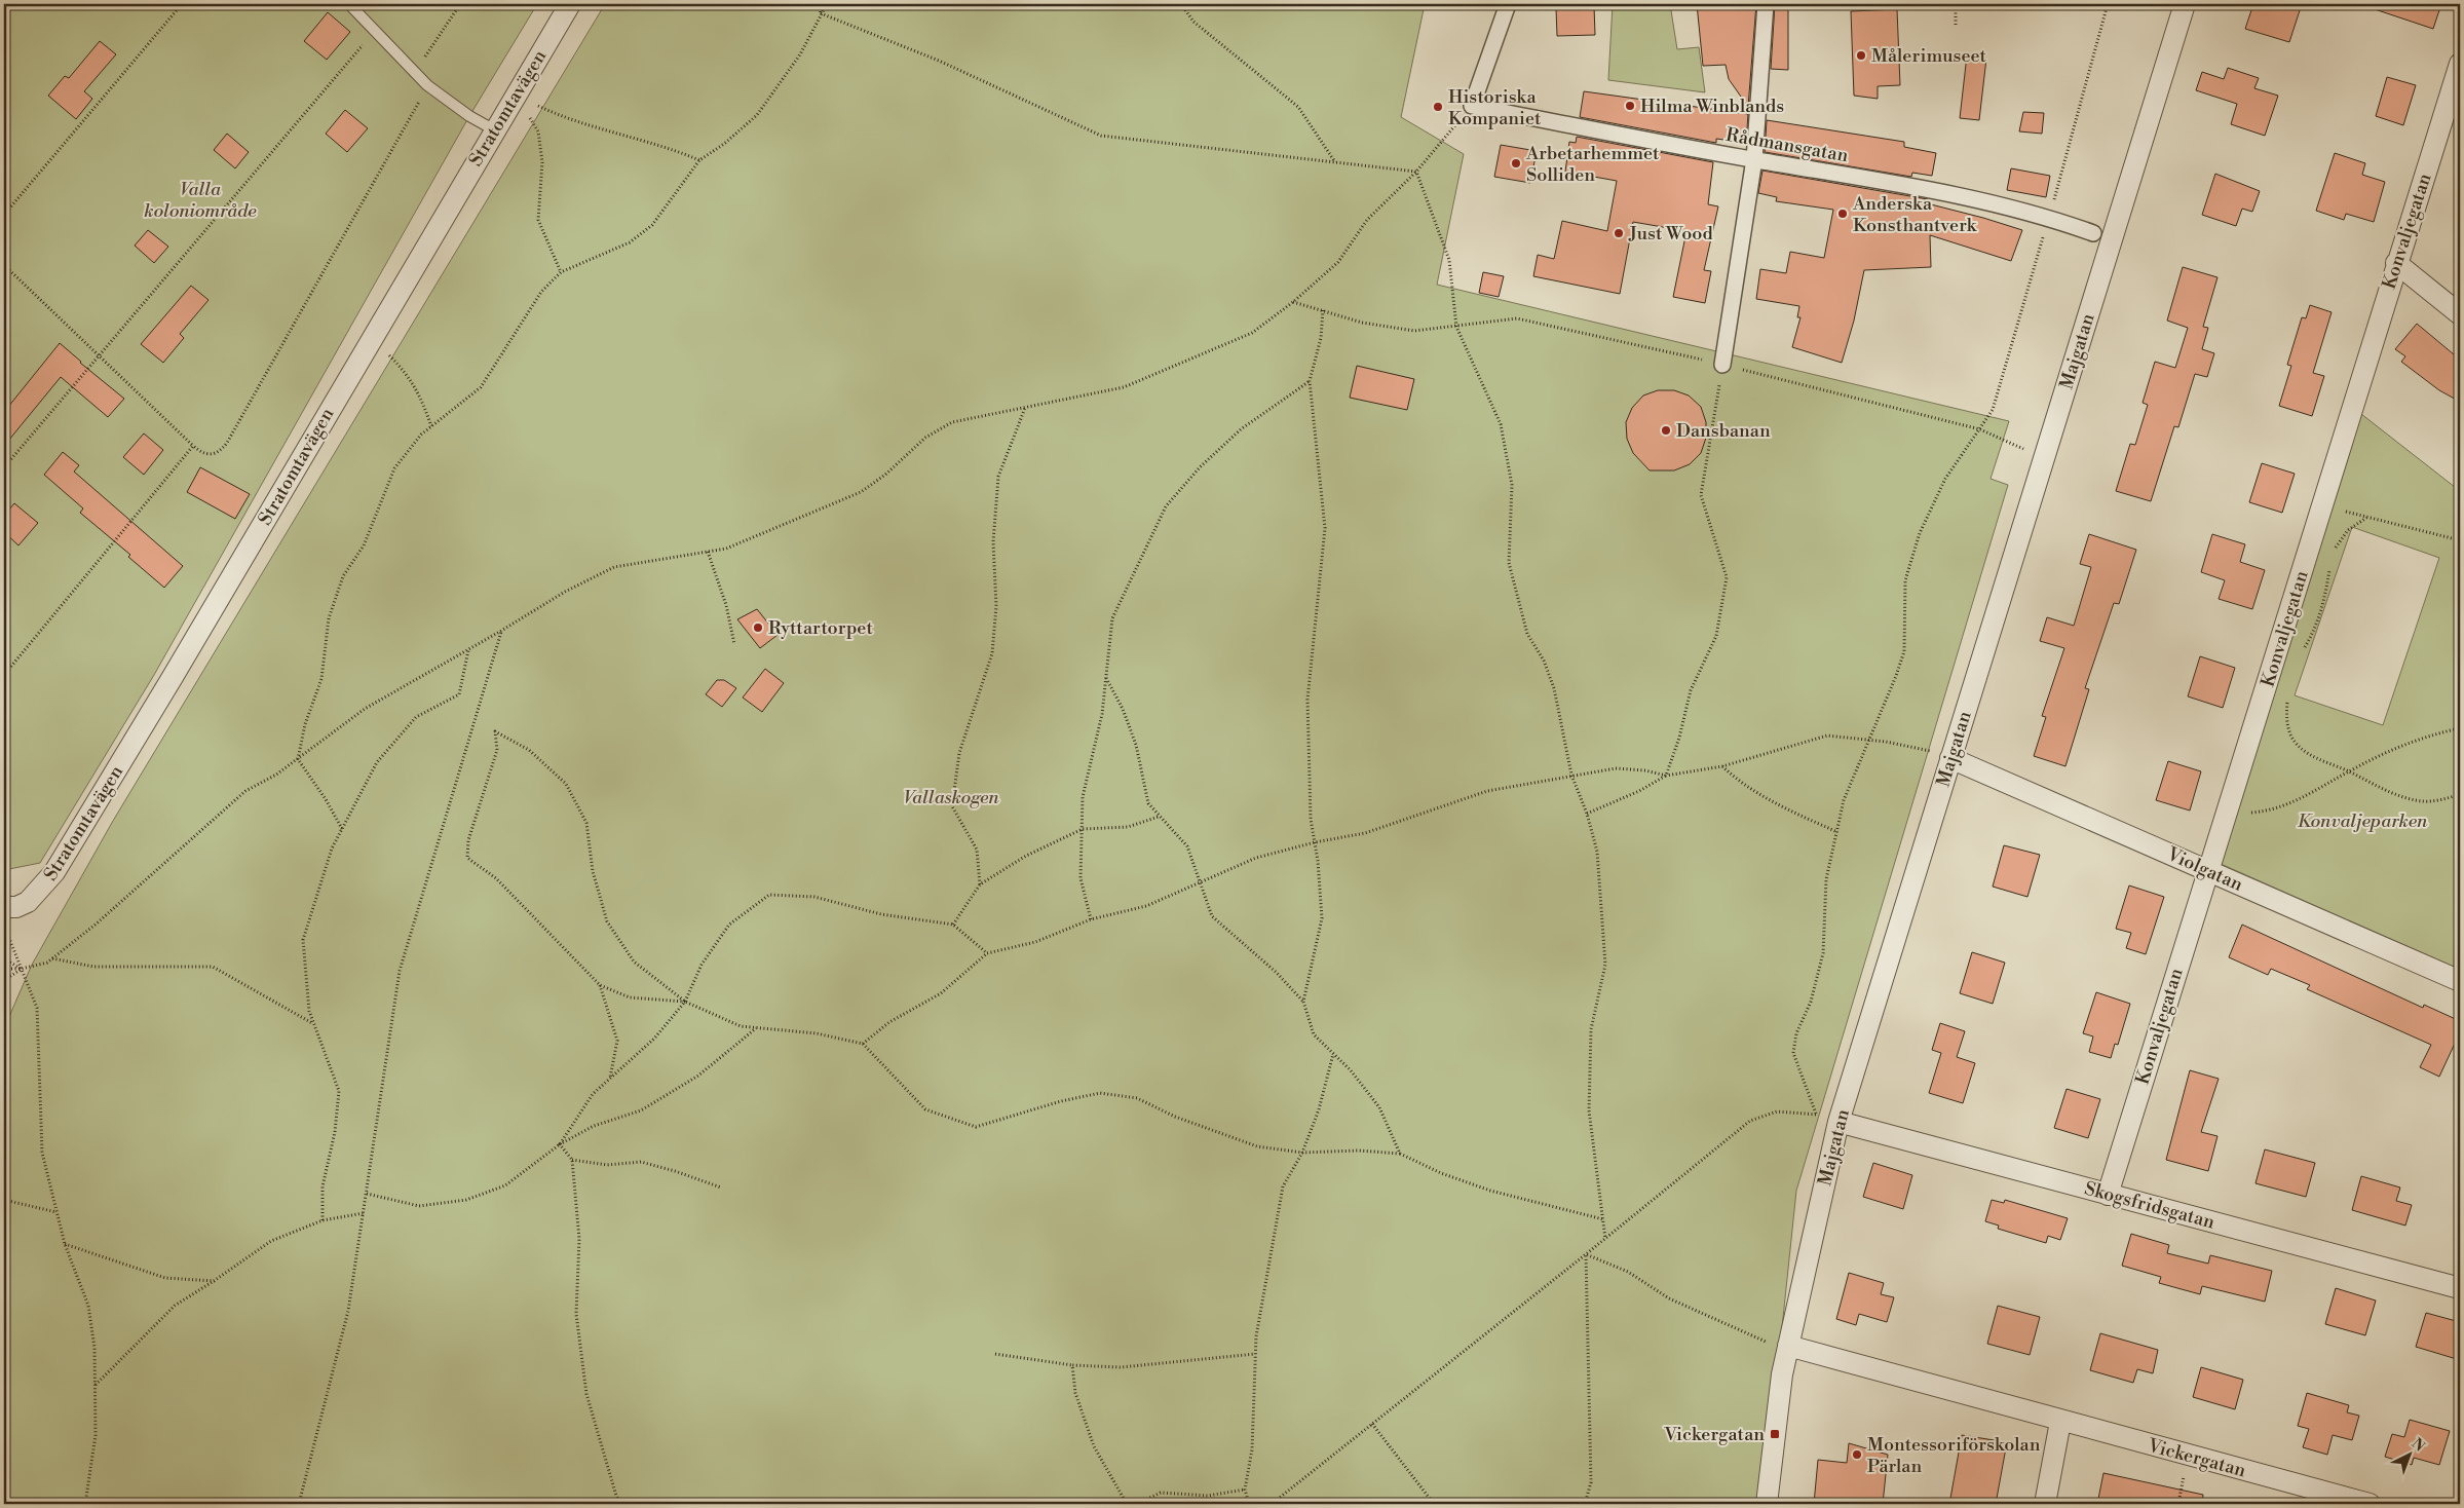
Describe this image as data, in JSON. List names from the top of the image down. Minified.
{"streets":{"street":["Stratomtavägen","Rådmansgatan","Konvaljegatan","Majgatan","Violgatan","Skogsfridsgatan","Vickergatan"]},"crossings":[["Konvaljegatan","Violgatan"],["Konvaljegatan","Skogsfridsgatan"],["Majgatan","Violgatan"],["Majgatan","Skogsfridsgatan"],["Majgatan","Vickergatan"]],"parks":["Valla koloniområde","Vallaskogen","Konvaljeparken"],"places":{"other":["Målerimuseet","Hilma Winblands","Historiska Kompaniet","Arbetarhemmet Solliden","Anderska Konsthantverk","Just Wood","Dansbanan","Ryttartorpet","Montessoriförskolan Pärlan"],"transit":["Vickergatan"]},"north":"top right"}
